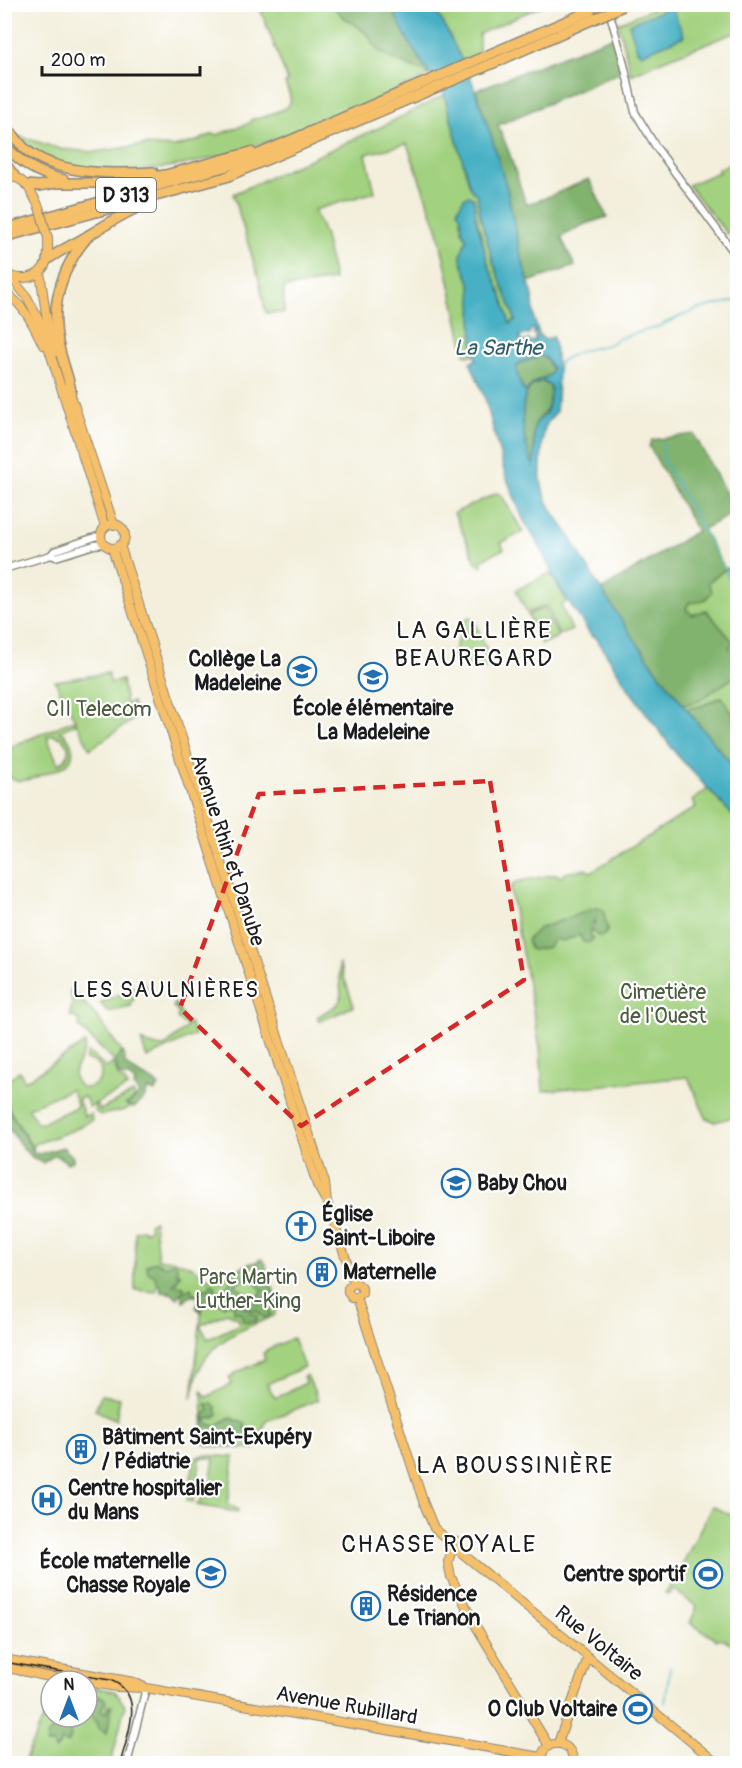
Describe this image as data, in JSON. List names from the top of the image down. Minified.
{"streets":{"highway":["D 313"],"main road":["Avenue Rhin et Danube","Rue Voltaire","Avenue Rubillard"]},"crossings":[["Avenue Rhin et Danube","Rue Voltaire"]],"districts":["LA GALLIÈRE BEAUREGARD","LES SAULNIÈRES","LA BOUSSINIÈRE","CHASSE ROYALE"],"water":["La Sarthe"],"parks":["CII Telecom","Cimetière de l'Ouest","Parc Martin Luther-King"],"places":{"school or university":["Collège La Madeleine","École élémentaire La Madeleine","Baby Chou","École maternelle Chasse Royale"],"church":["Église Saint-Liboire"],"building":["Maternelle","Bâtiment Saint-Exupéry / Pédiatrie","Résidence Le Trianon"],"hospital":["Centre hospitalier du Mans"],"sports":["Centre sportif","O Club Voltaire"]},"scale_bar":"200 m","north":"top"}
